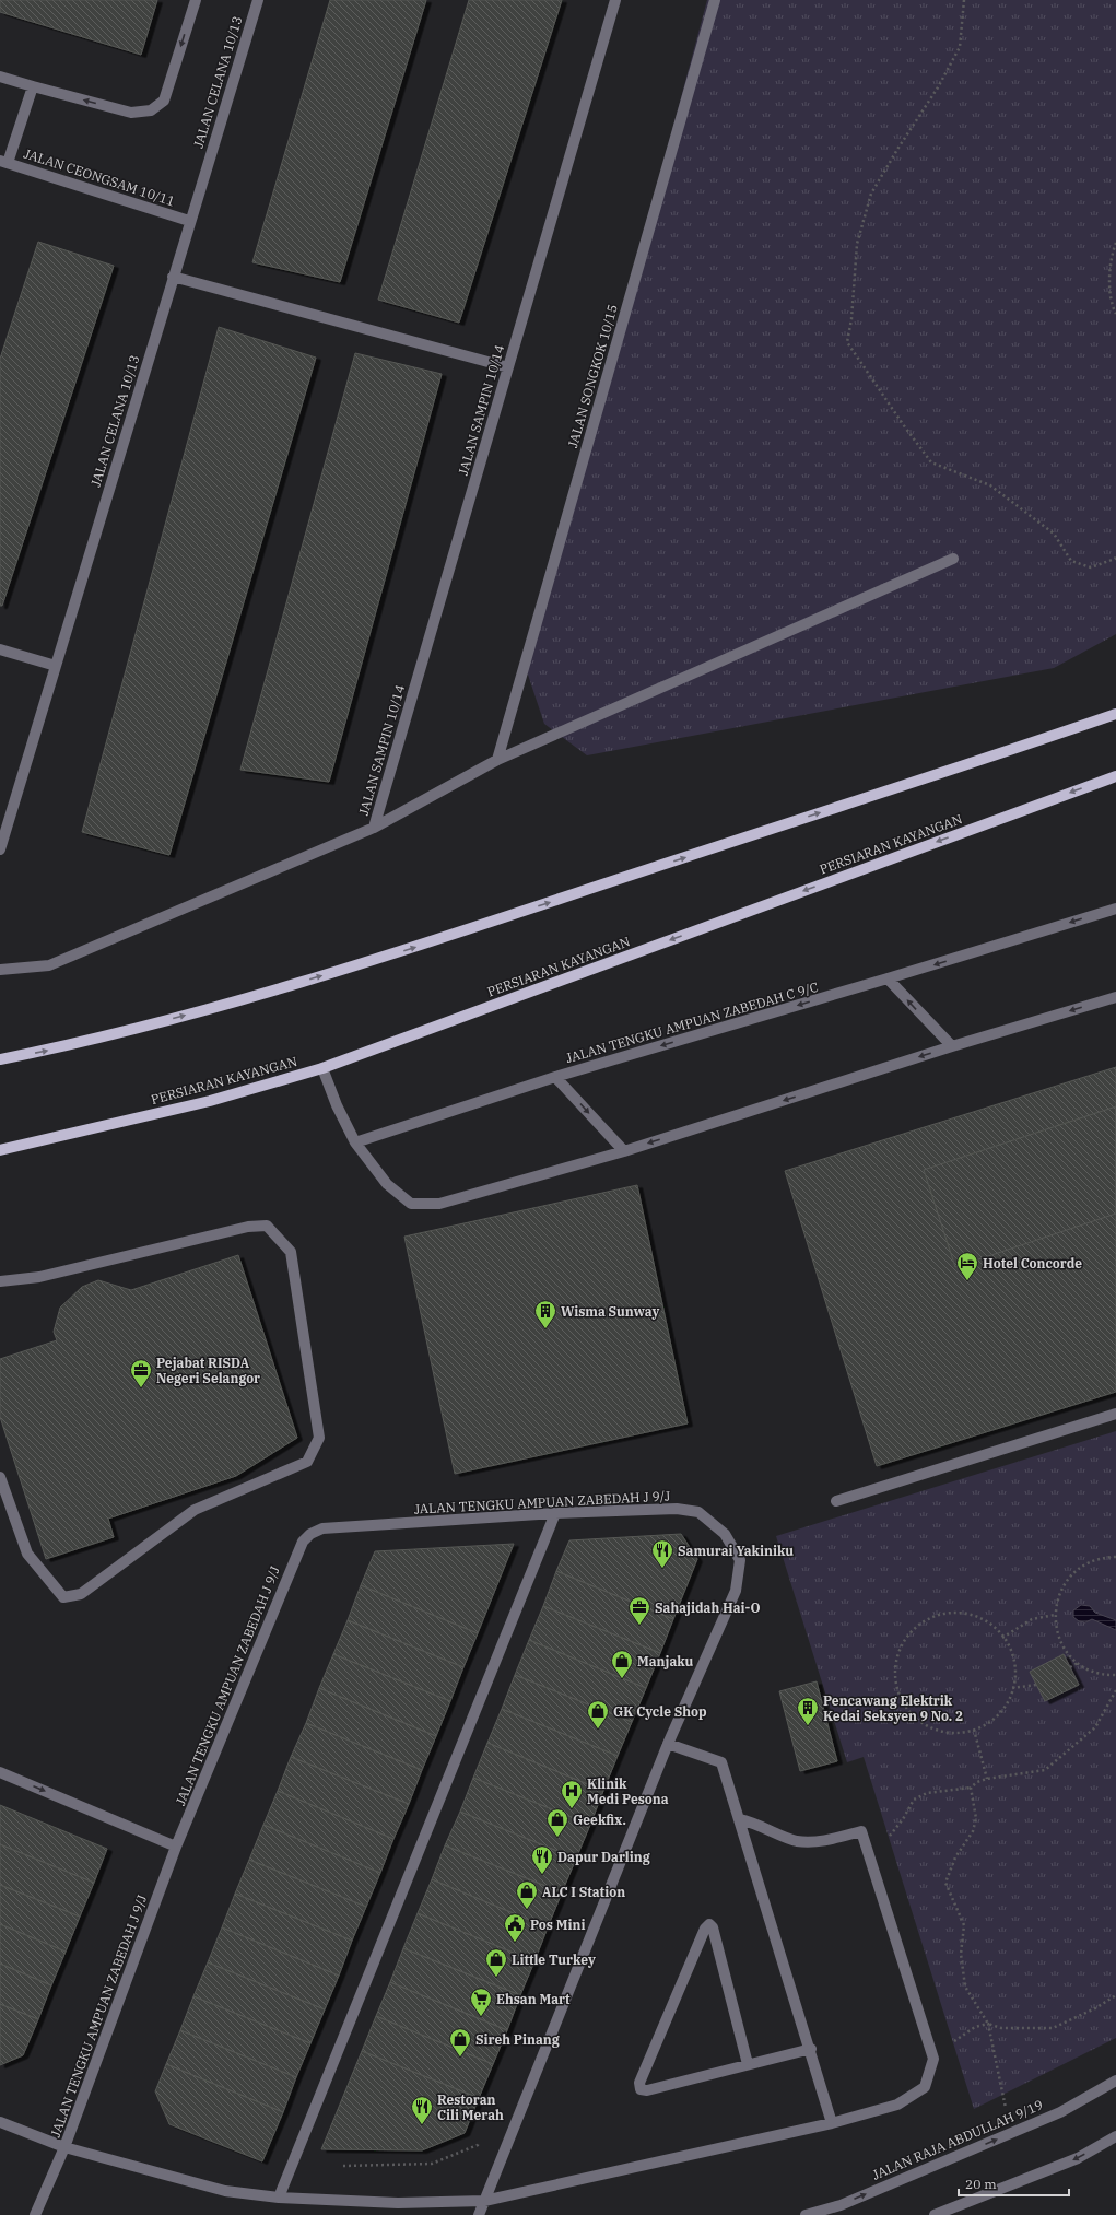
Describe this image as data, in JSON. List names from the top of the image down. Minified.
{"streets":{"main road":["PERSIARAN KAYANGAN"],"street":["JALAN CELANA 10/13","JALAN CEONGSAM 10/11","JALAN SONGKOK 10/15","JALAN SAMPIN 10/14","JALAN TENGKU AMPUAN ZABEDAH C 9/C","JALAN TENGKU AMPUAN ZABEDAH J 9/J","JALAN RAJA ABDULLAH 9/19"]},"crossings":[["JALAN CELANA 10/13","JALAN CEONGSAM 10/11"]],"places":{"hotel":["Hotel Concorde"],"building":["Wisma Sunway","Pencawang Elektrik Kedai Seksyen 9 No. 2"],"office":["Pejabat RISDA Negeri Selangor","Sahajidah Hai-O"],"restaurant":["Samurai Yakiniku","Dapur Darling","Restoran Cili Merah"],"shop":["Manjaku","GK Cycle Shop","Geekfix.","ALC I Station","Little Turkey","Sireh Pinang"],"hospital":["Klinik Medi Pesona"],"public building":["Pos Mini"],"supermarket":["Ehsan Mart"]},"scale_bar":"20 m"}
